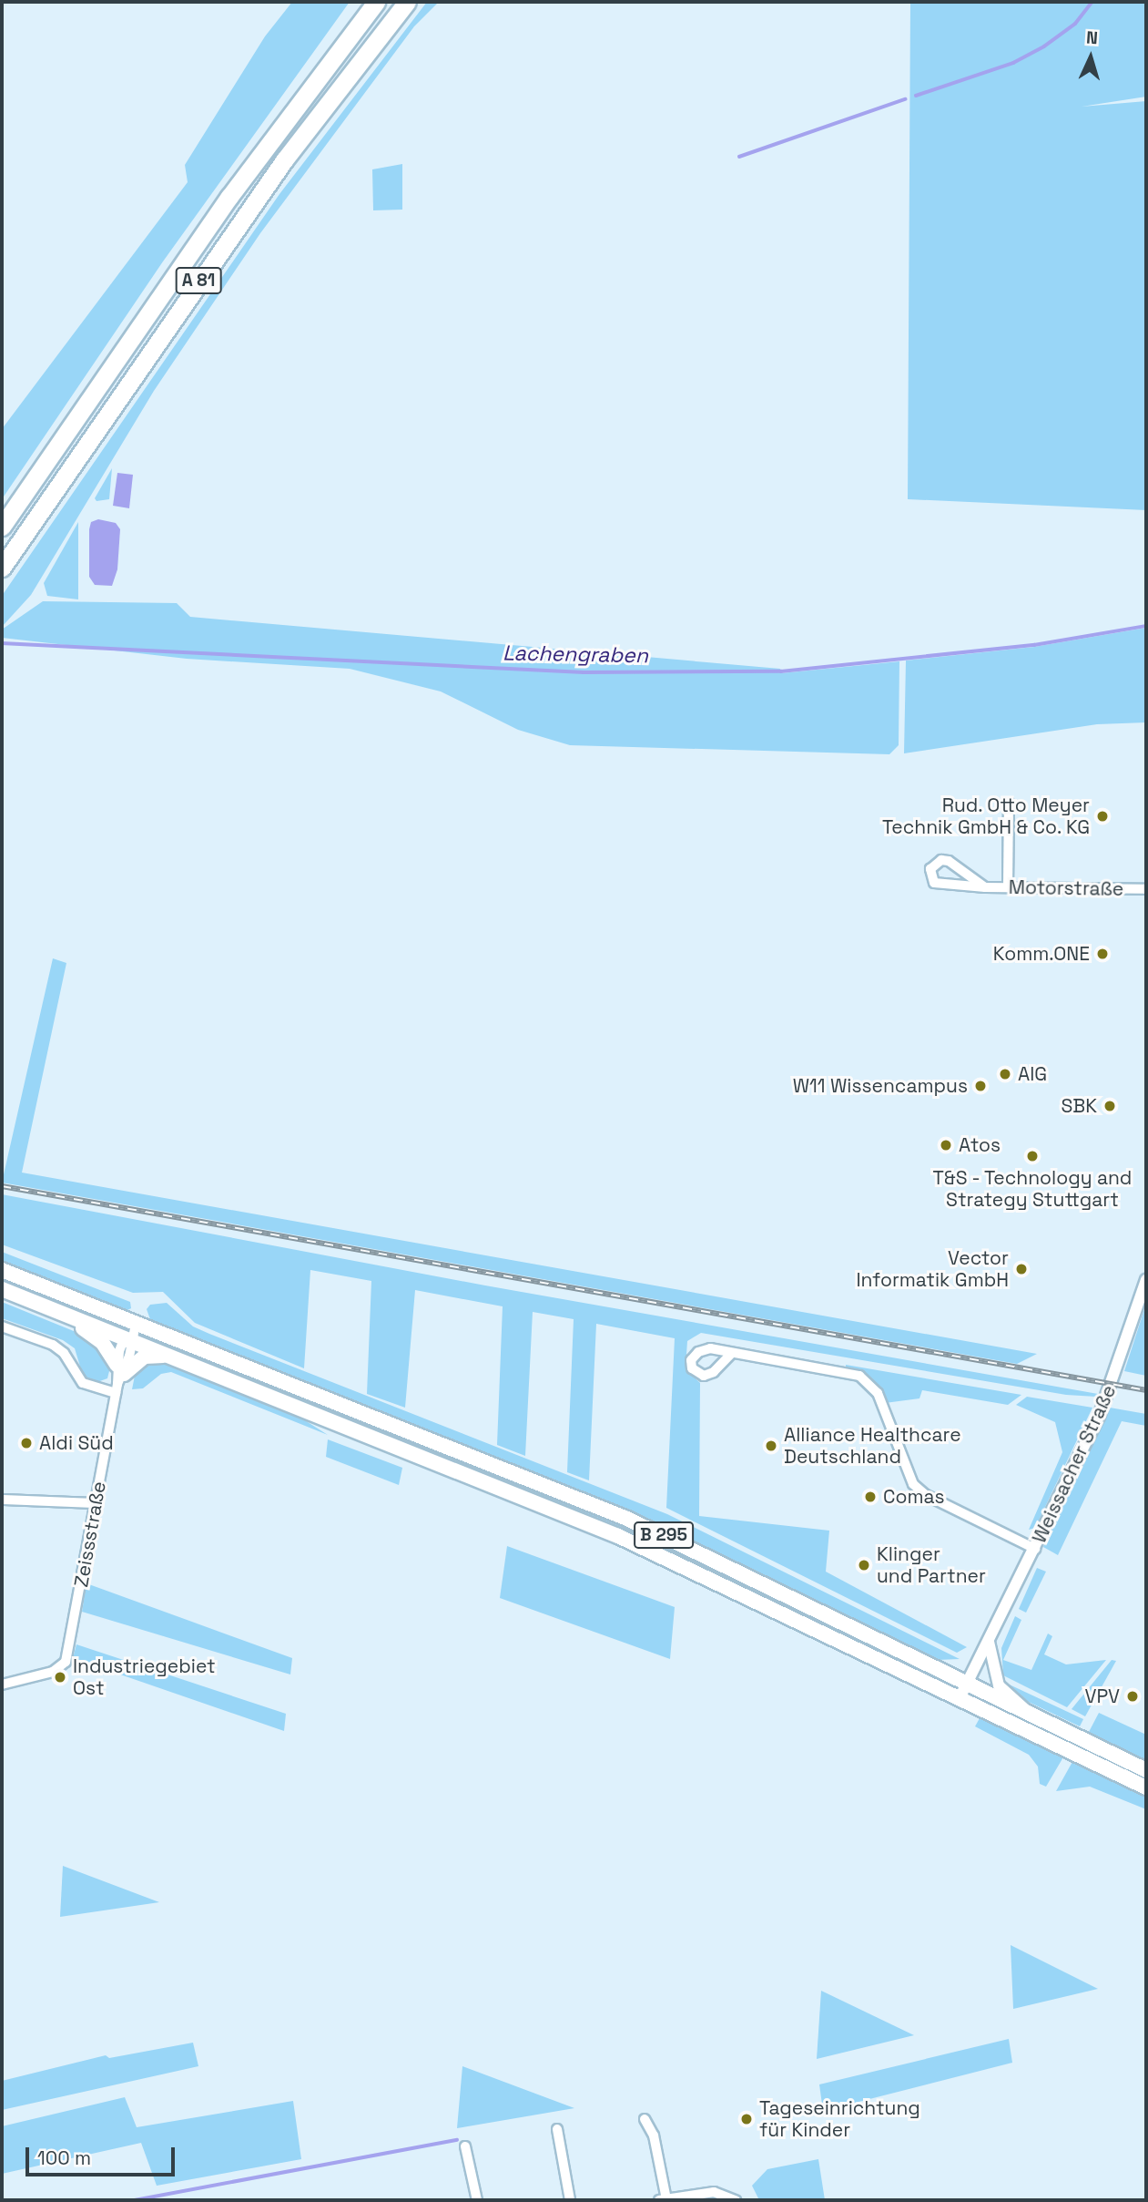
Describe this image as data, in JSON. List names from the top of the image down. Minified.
{"streets":{"highway":["A 81"],"main road":["B 295"],"street":["Motorstraße","Weissacher Straße","Zeissstraße"]},"crossings":[["Weissacher Straße","B 295"],["Zeissstraße","B 295"]],"water":["Lachengraben"],"places":["Rud. Otto Meyer Technik GmbH & Co. KG","Komm.ONE","AIG","W11 Wissencampus","SBK","Atos","T&S - Technology and Strategy Stuttgart","Vector Informatik GmbH","Aldi Süd","Alliance Healthcare Deutschland","Comas","Klinger und Partner","Industriegebiet Ost","VPV","Tageseinrichtung für Kinder"],"scale_bar":"100 m","north":"top"}
